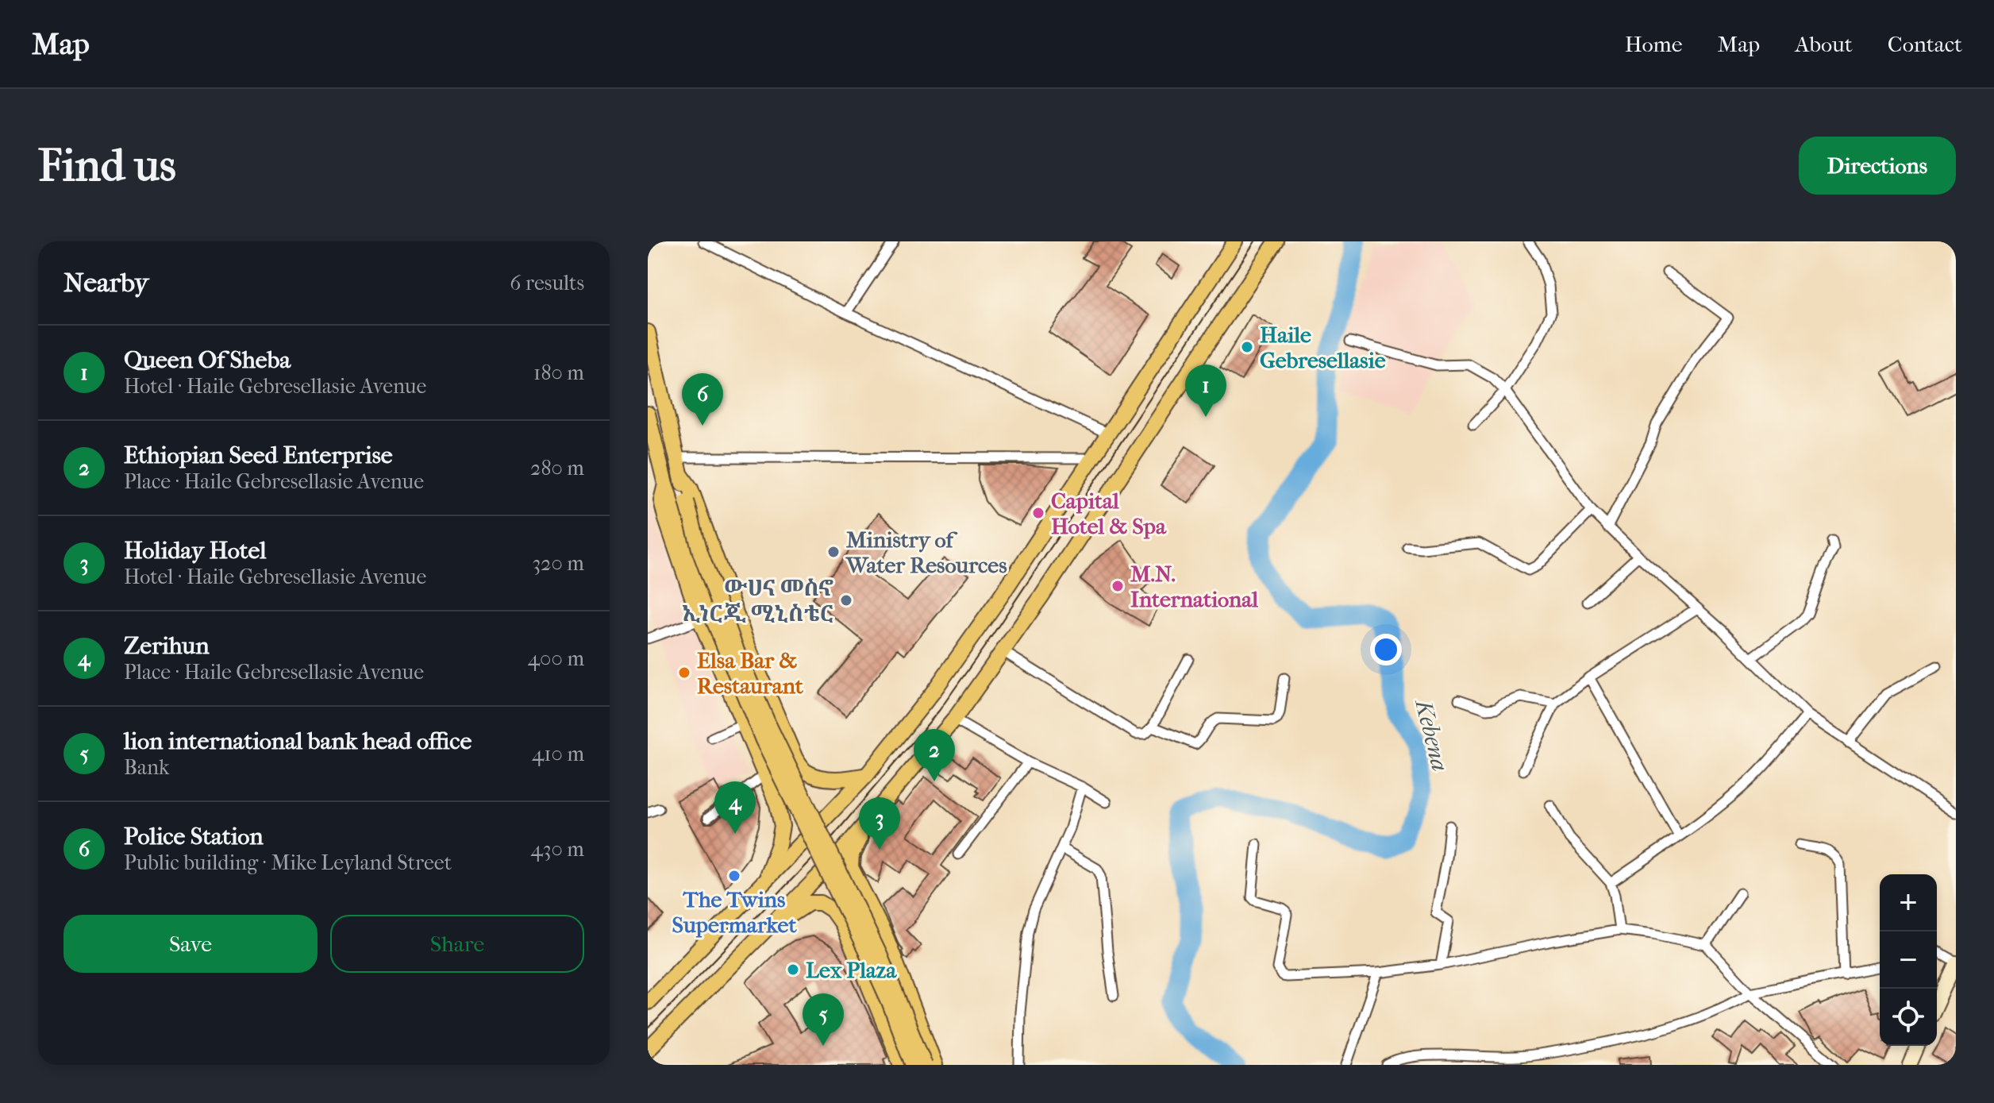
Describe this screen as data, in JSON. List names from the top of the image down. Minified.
{"water":["Kebena"],"places":["Haile Gebresellasie","Capital Hotel & Spa","Ministry of Water Resources","M.N. International","ውሀና መስኖ ኢነርጂ ሚኒስቴር","Elsa Bar & Restaurant","The Twins Supermarket","Lex Plaza"],"page":{"header":"Map","nav":["Home","Map","About","Contact"],"buttons":["Directions",["Save","Share"]],"title":"Find us","heading":["Nearby","6 results"],"list":[{"mark":"1","name":"Queen Of Sheba","note":"Hotel · Haile Gebresellasie Avenue","value":"180 m"},{"mark":"2","name":"Ethiopian Seed Enterprise","note":"Place · Haile Gebresellasie Avenue","value":"280 m"},{"mark":"3","name":"Holiday Hotel","note":"Hotel · Haile Gebresellasie Avenue","value":"320 m"},{"mark":"4","name":"Zerihun","note":"Place · Haile Gebresellasie Avenue","value":"400 m"},{"mark":"5","name":"lion international bank head office","note":"Bank","value":"410 m"},{"mark":"6","name":"Police Station","note":"Public building · Mike Leyland Street","value":"430 m"}],"pins":["1","6","2","4","3","5"],"map_buttons":["+","−"]}}
